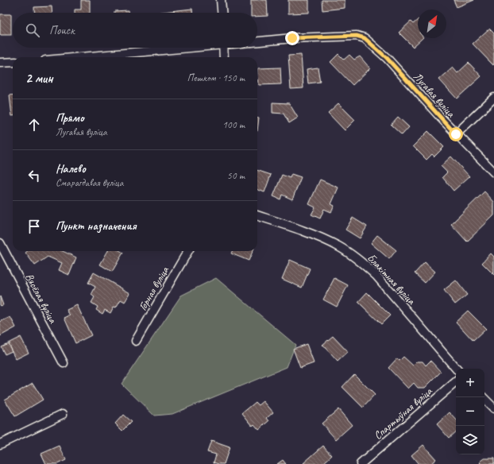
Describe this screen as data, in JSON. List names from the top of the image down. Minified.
{"streets":{"street":["Лугавая вуліца","Блакітная вуліца","Горная вуліца","Вясёлая вуліца","Спартыўная вуліца"]},"north":"top right","page":{"search":"Поиск","heading":["2 мин","Пешком · 150 m"],"list":[["Прямо","Лугавая вуліца","100 m"],["Налево","Смарагдавая вуліца","50 m"],"Пункт назначения"],"map_buttons":["+","−"]}}
